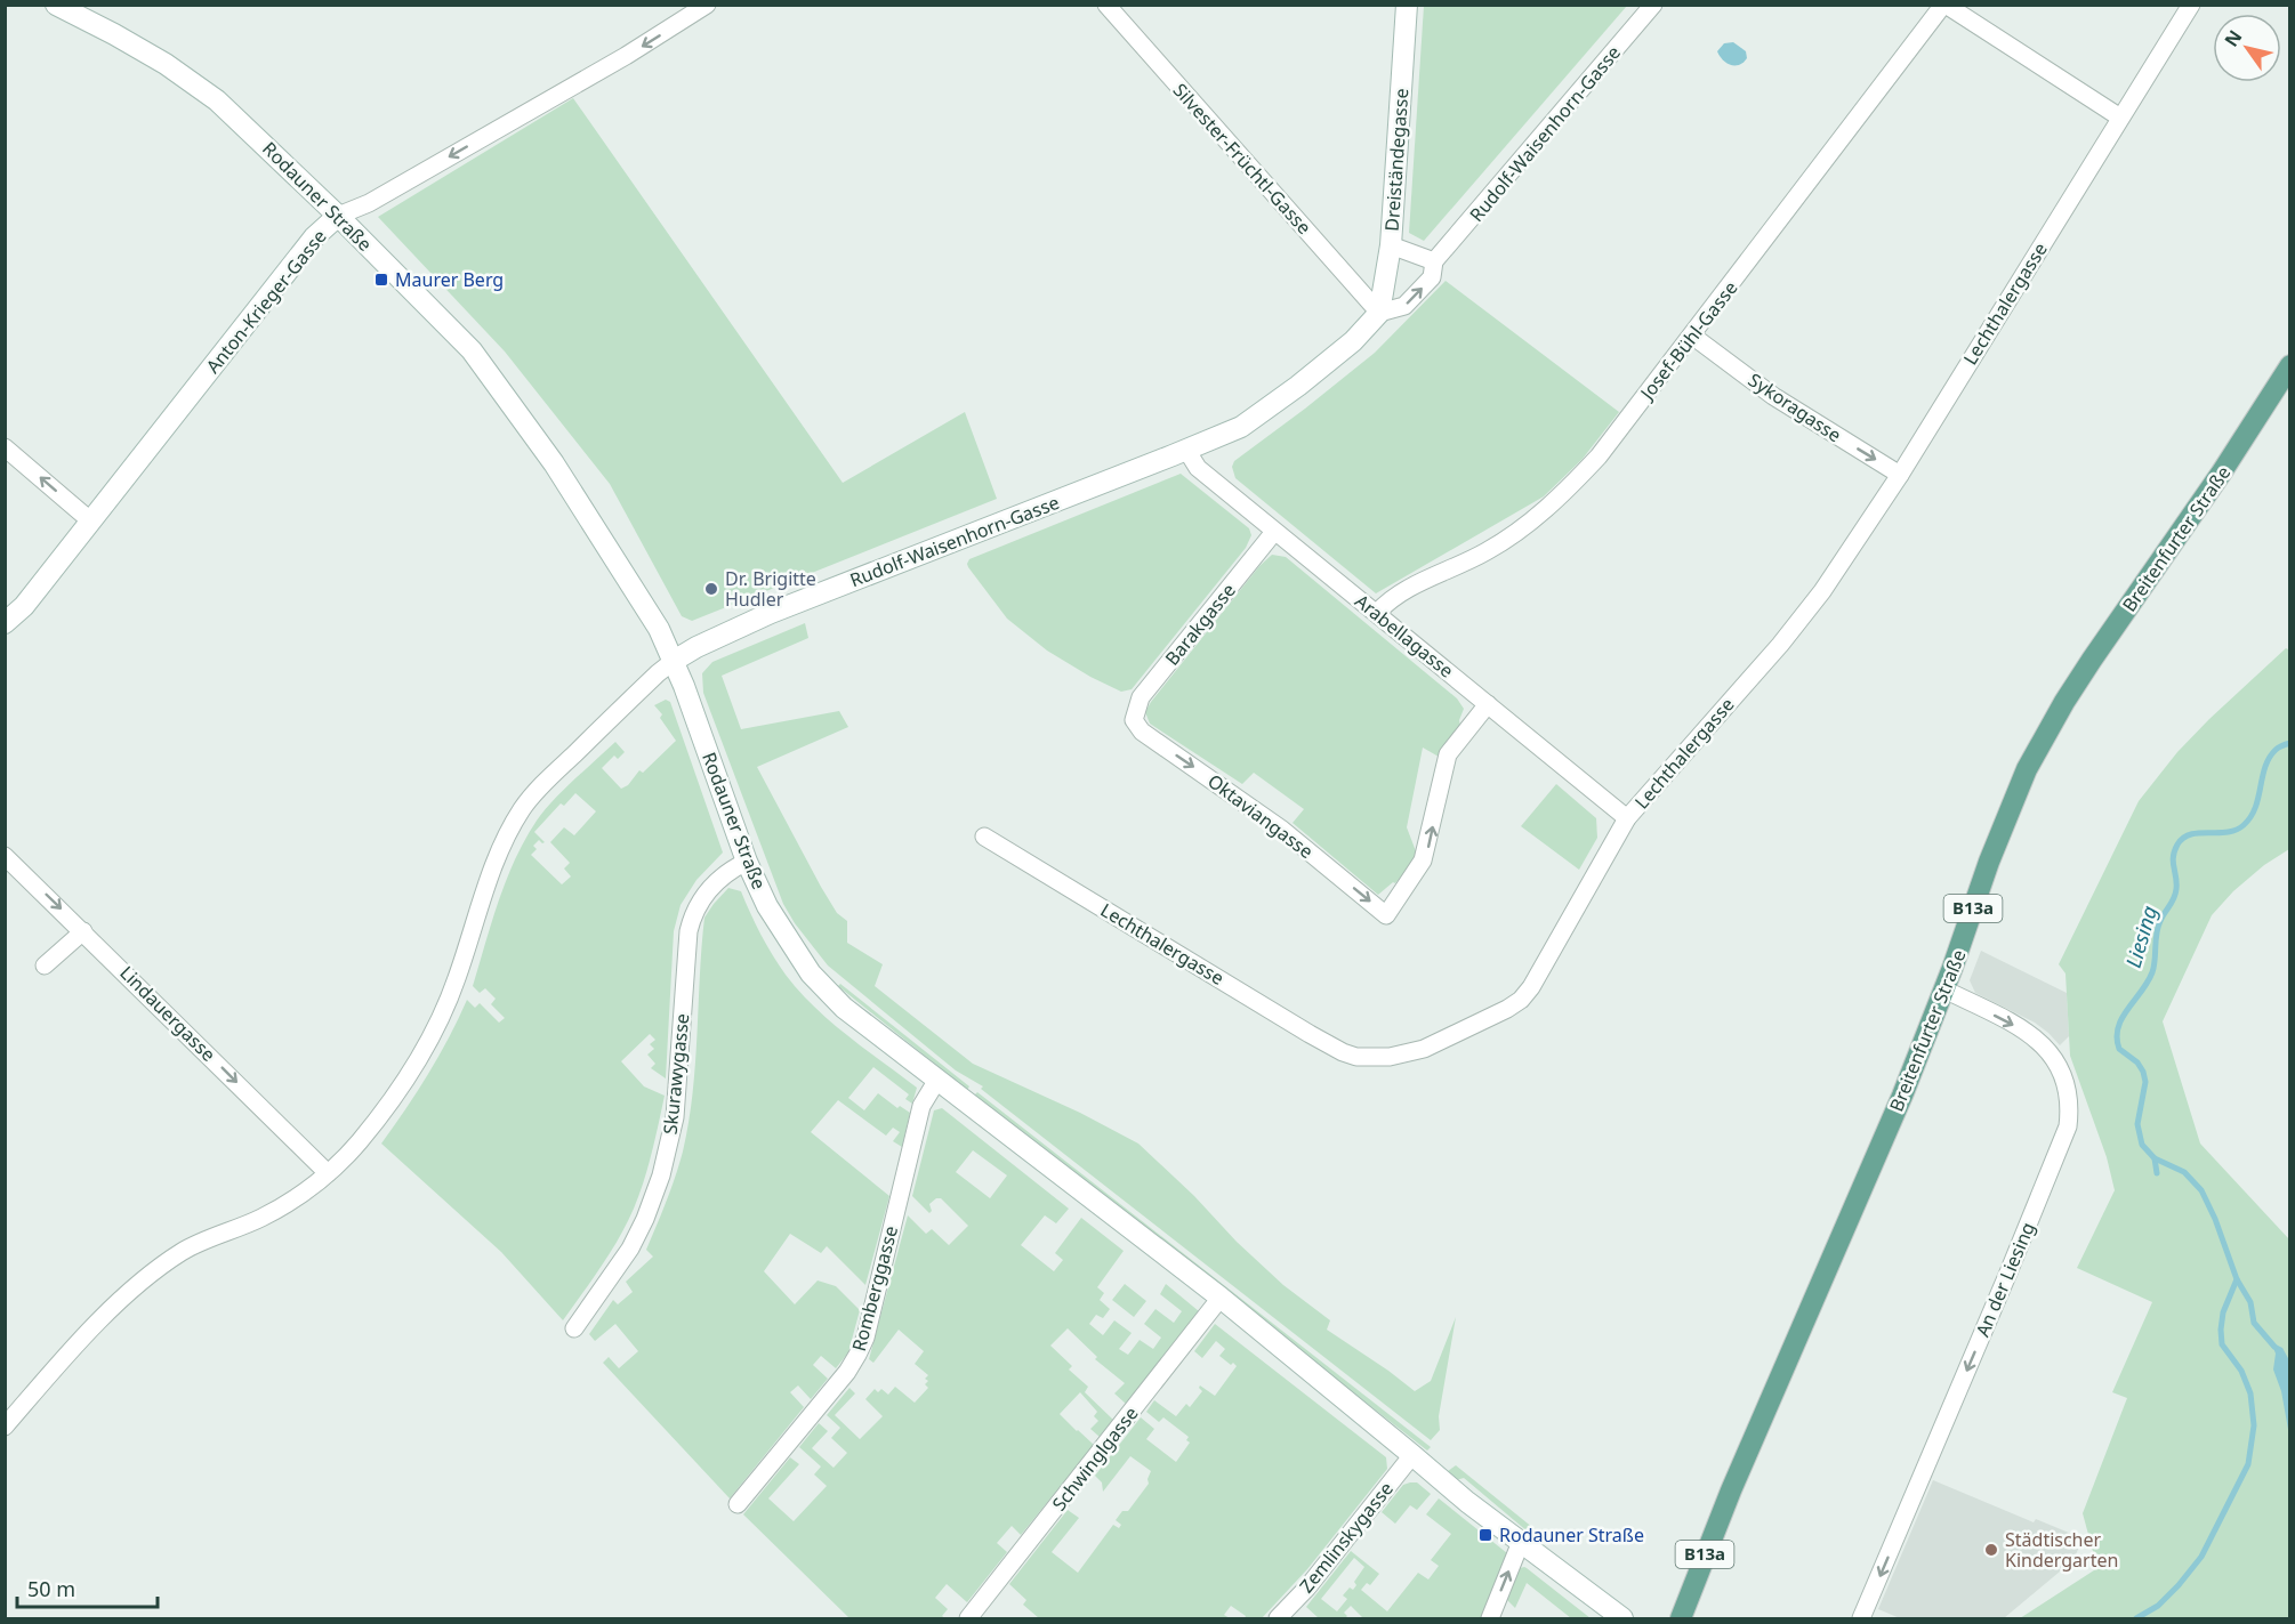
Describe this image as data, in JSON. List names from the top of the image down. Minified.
{"streets":{"main road":["Rudolf-Waisenhorn-Gasse","Dreiständegasse","Rodauner Straße","Anton-Krieger-Gasse","Breitenfurter Straße","B13a"],"street":["Silvester-Früchtl-Gasse","Lechthalergasse","Josef-Bühl-Gasse","Sykoragasse","Barakgasse","Arabellagasse","Oktaviangasse","Lindauergasse","Skurawygasse","An der Liesing","Romberggasse","Schwinglgasse","Zemlinskygasse"]},"crossings":[["Rudolf-Waisenhorn-Gasse","Silvester-Früchtl-Gasse"],["Rudolf-Waisenhorn-Gasse","Dreiständegasse"],["Rudolf-Waisenhorn-Gasse","Rodauner Straße"],["Rudolf-Waisenhorn-Gasse","Arabellagasse"],["Rudolf-Waisenhorn-Gasse","Lindauergasse"],["Silvester-Früchtl-Gasse","Dreiständegasse"],["Rodauner Straße","Anton-Krieger-Gasse"],["Rodauner Straße","Skurawygasse"],["Rodauner Straße","Romberggasse"],["Rodauner Straße","Schwinglgasse"],["Rodauner Straße","Zemlinskygasse"],["Lechthalergasse","Sykoragasse"],["Lechthalergasse","Arabellagasse"],["Josef-Bühl-Gasse","Sykoragasse"],["Josef-Bühl-Gasse","Arabellagasse"],["Breitenfurter Straße","An der Liesing"],["Barakgasse","Arabellagasse"],["Barakgasse","Oktaviangasse"],["Arabellagasse","Oktaviangasse"]],"one_way":["Anton-Krieger-Gasse","Sykoragasse","Lindauergasse","An der Liesing"],"water":["Liesing"],"places":{"transit":["Maurer Berg","Rodauner Straße"],"other":["Dr. Brigitte Hudler","Städtischer Kindergarten"]},"scale_bar":"50 m","north":"top left"}
